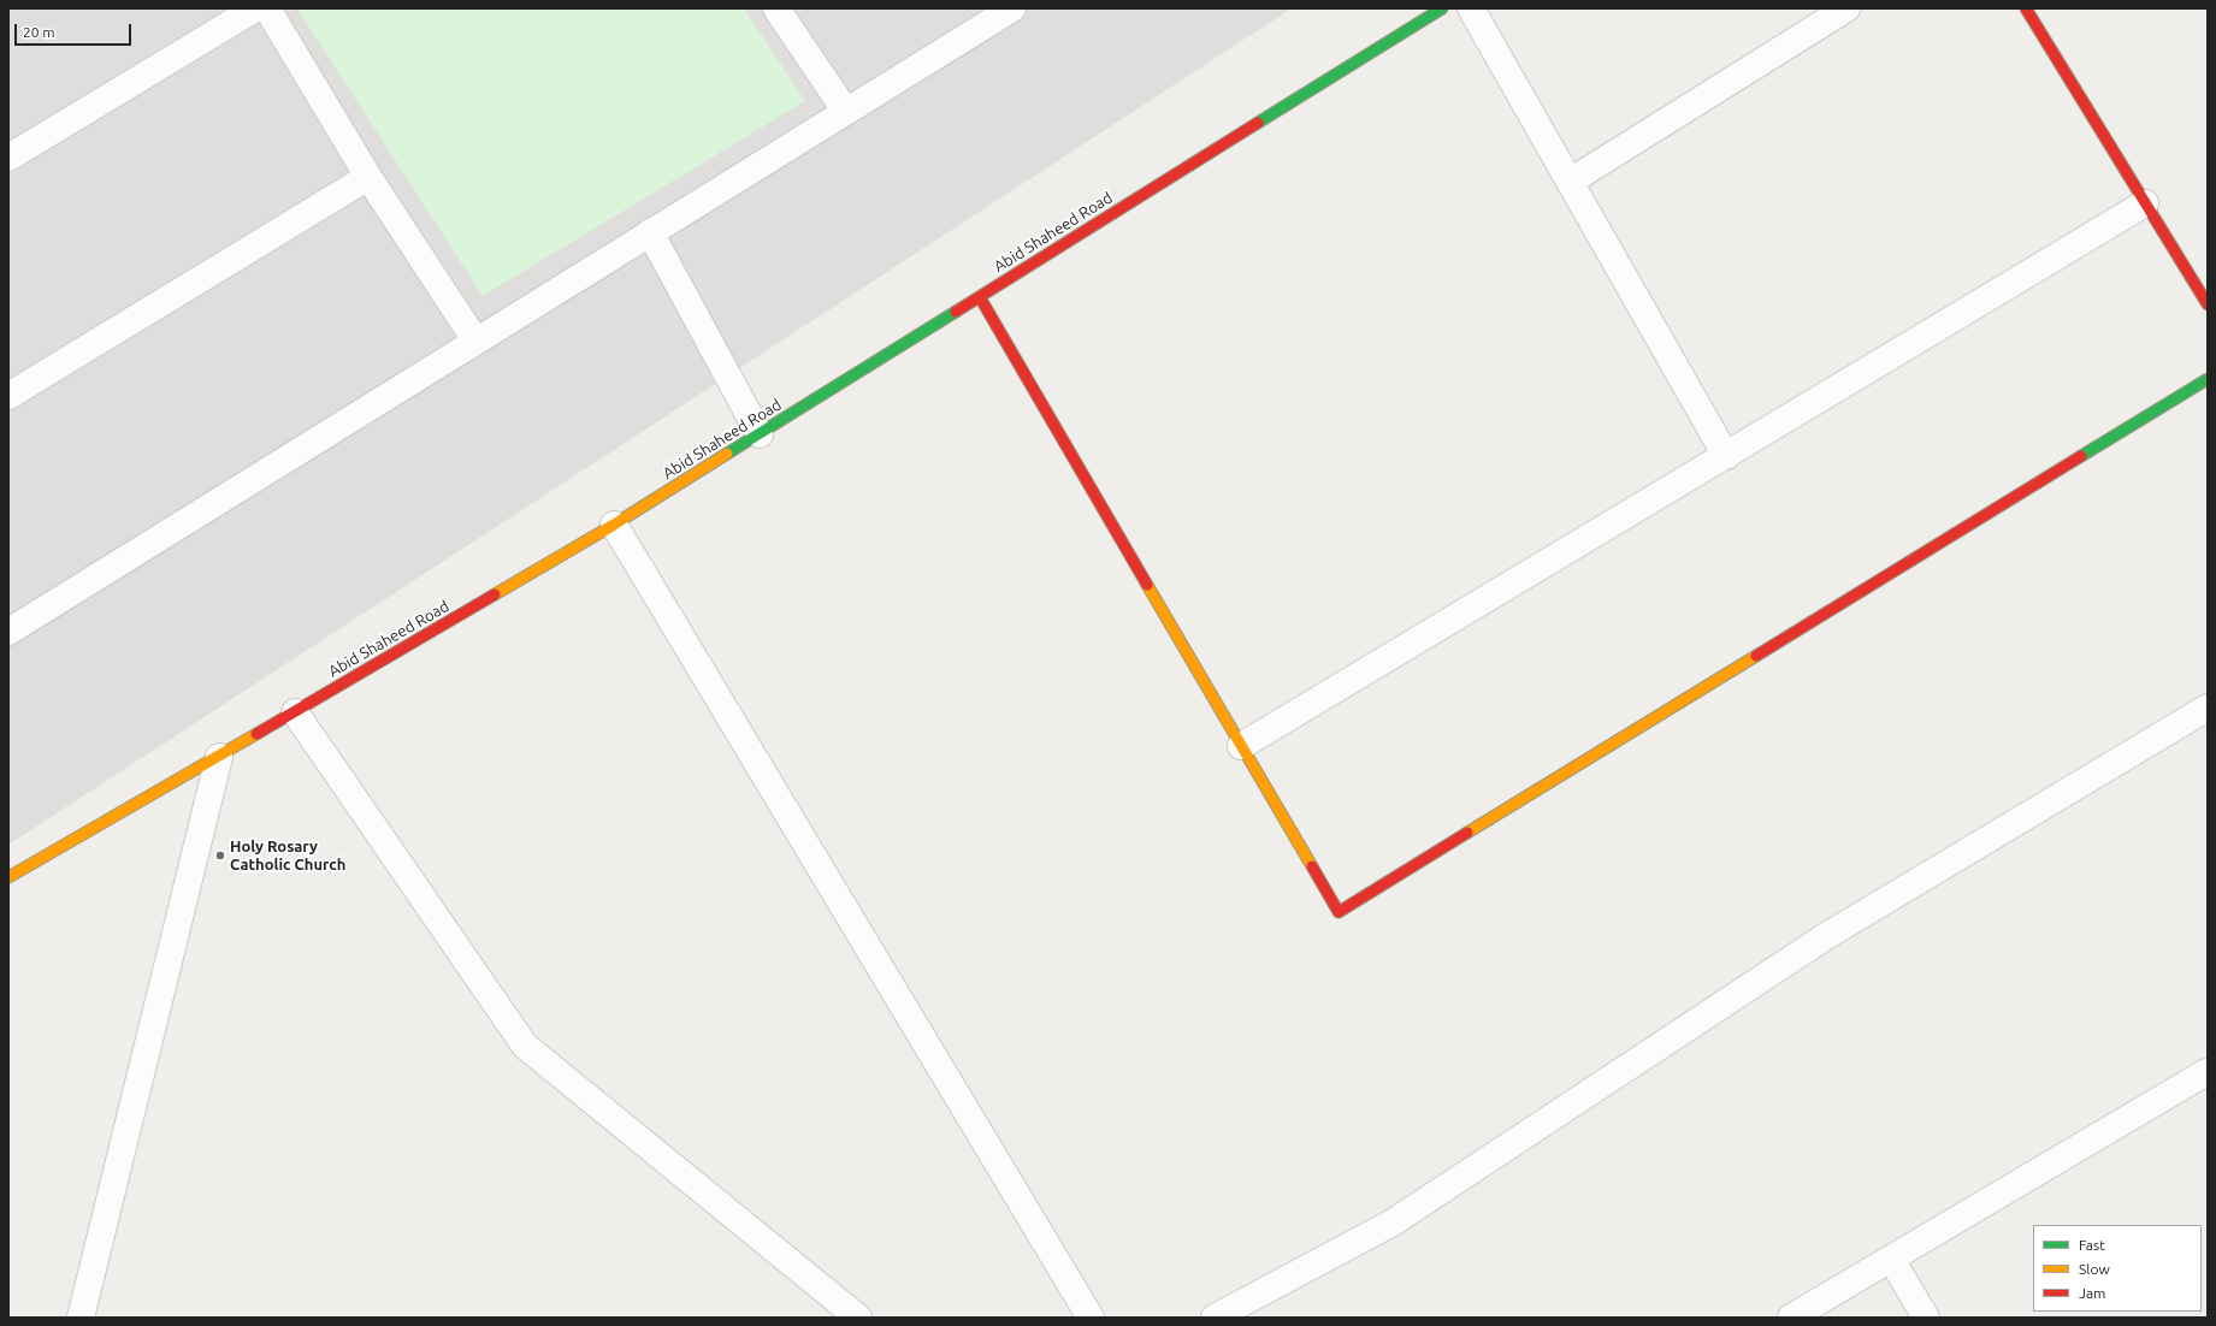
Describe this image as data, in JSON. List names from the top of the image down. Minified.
{"streets":{"street":["Abid Shaheed Road"]},"places":["Holy Rosary Catholic Church"],"legend":["Fast","Slow","Jam"],"scale_bar":"20 m"}
